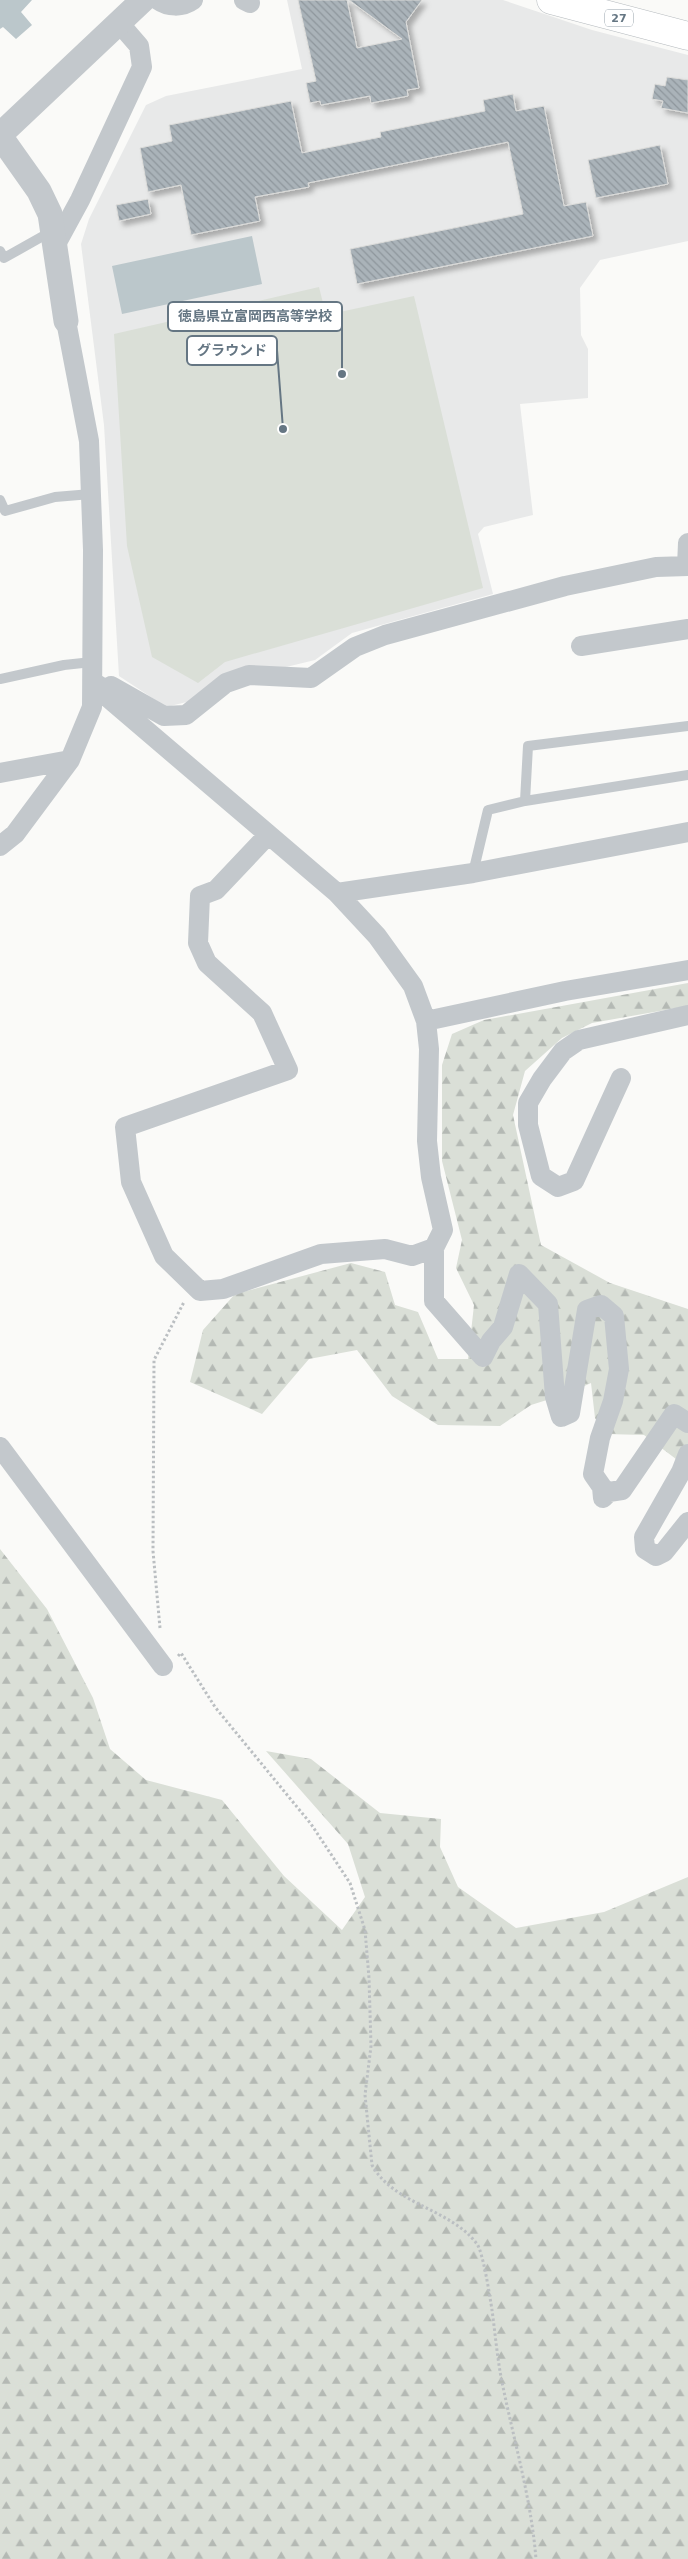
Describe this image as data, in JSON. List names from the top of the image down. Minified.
{"streets":{"main road":["27"]},"places":["徳島県立富岡西高等学校","グラウンド"]}
